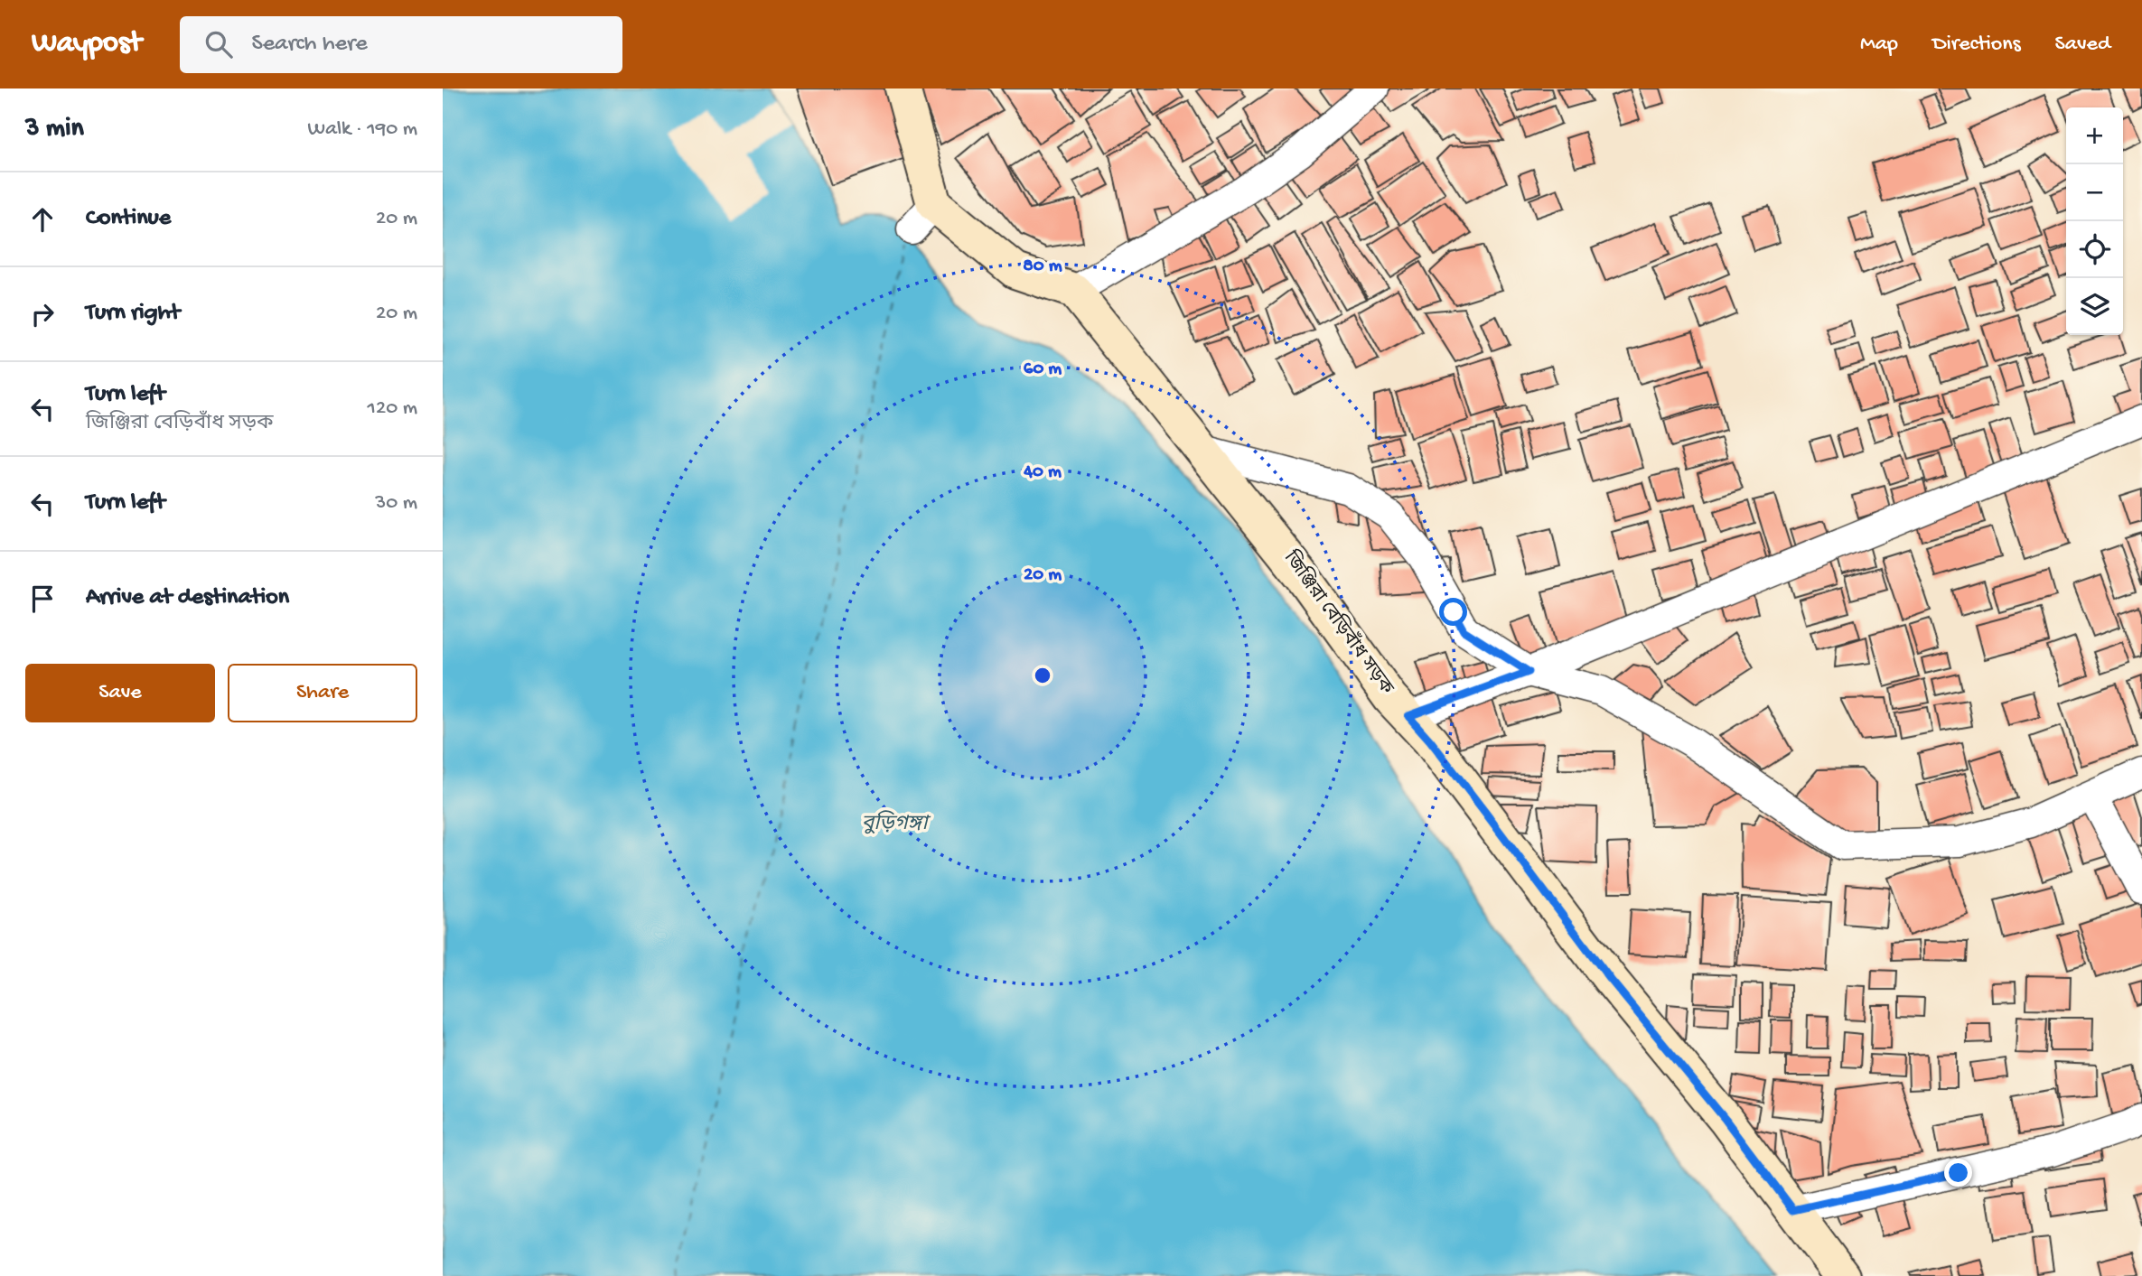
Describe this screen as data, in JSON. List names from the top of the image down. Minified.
{"streets":{"street":["জিঞ্জিরা বেড়িবাঁধ সড়ক"]},"water":["বুড়িগঙ্গা"],"page":{"header":"Waypost","search":"Search here","nav":["Map","Directions","Saved"],"heading":["3 min","Walk · 190 m"],"map_buttons":["+","−"],"list":[["Continue","20 m"],["Turn right","20 m"],["Turn left","জিঞ্জিরা বেড়িবাঁধ সড়ক","120 m"],["Turn left","30 m"],"Arrive at destination"],"buttons":["Save","Share"]},"rings":["80 m","60 m","40 m","20 m"]}
